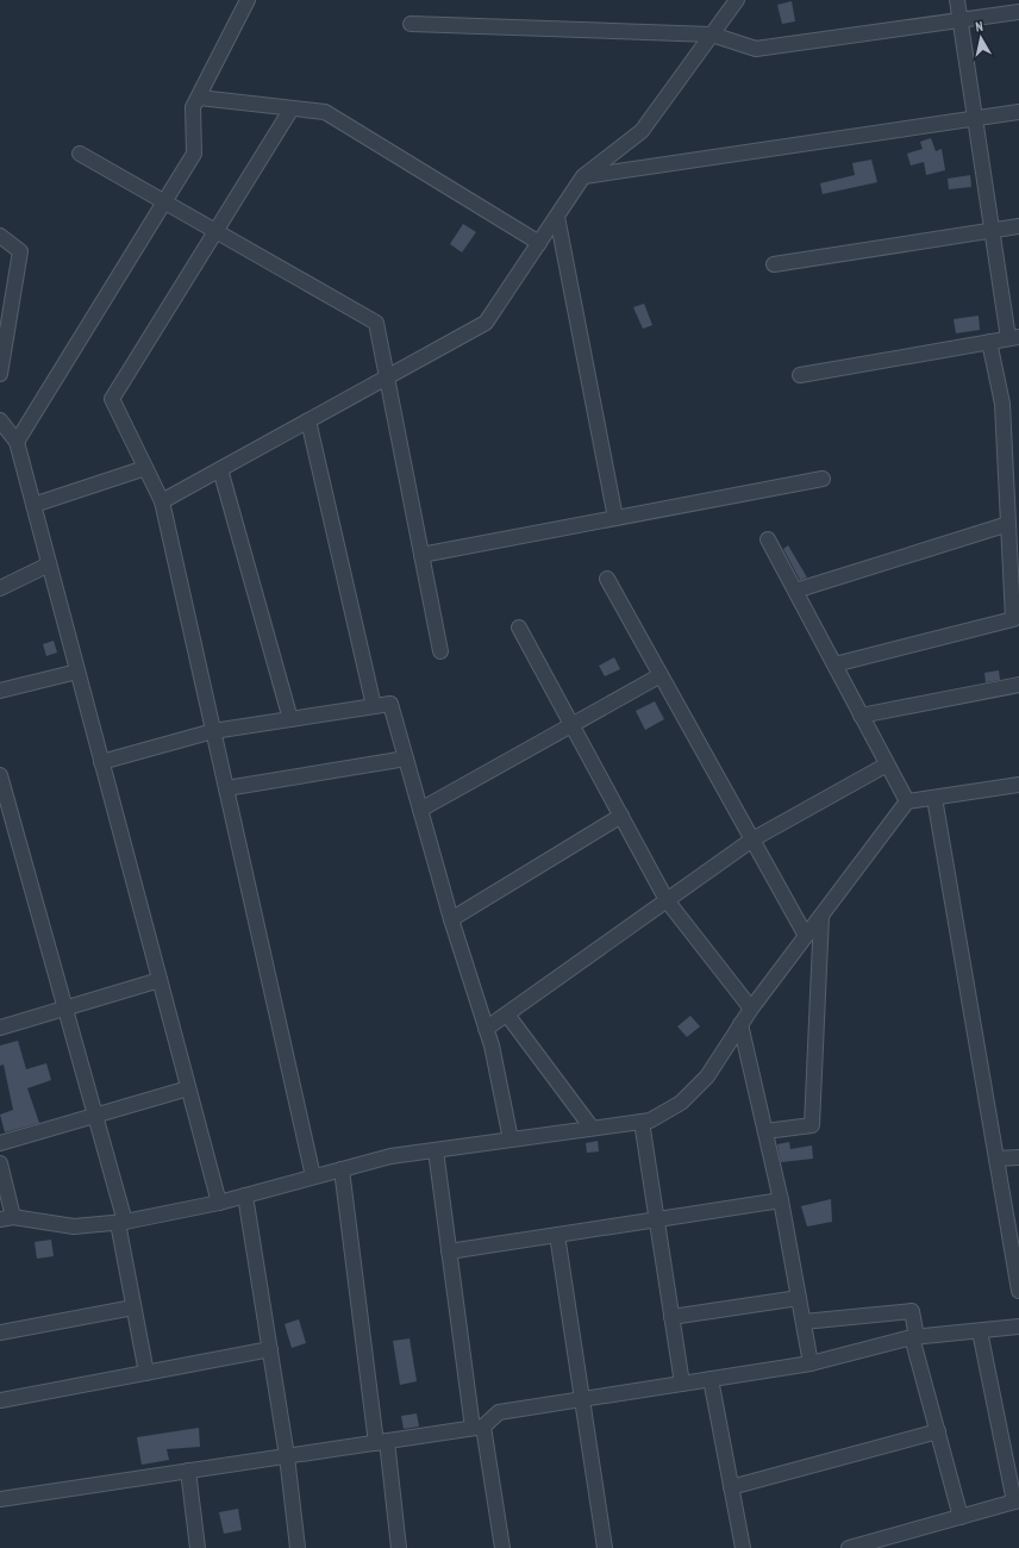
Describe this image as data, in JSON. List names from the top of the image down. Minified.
{"north":"top"}
